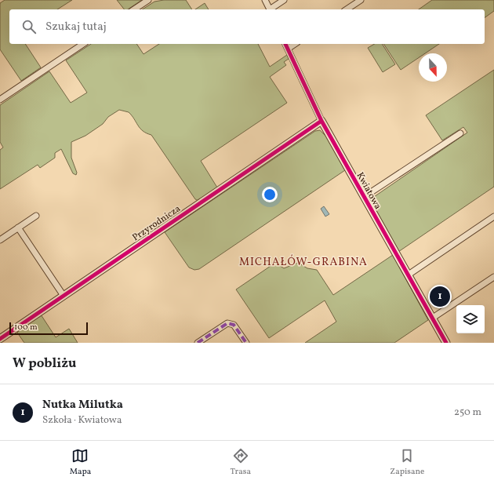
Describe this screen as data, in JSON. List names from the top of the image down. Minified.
{"streets":{"street":["Kwiatowa","Przyrodnicza"]},"crossings":[["Kwiatowa","Przyrodnicza"]],"districts":["MICHAŁÓW-GRABINA"],"scale_bar":"100 m","north":"bottom","page":{"search":"Szukaj tutaj","pins":"1","scale":"100 m","heading":"W pobliżu","list":[{"mark":"1","name":"Nutka Milutka","note":"Szkoła · Kwiatowa","value":"250 m"}],"nav":["Mapa","Trasa","Zapisane"]}}
